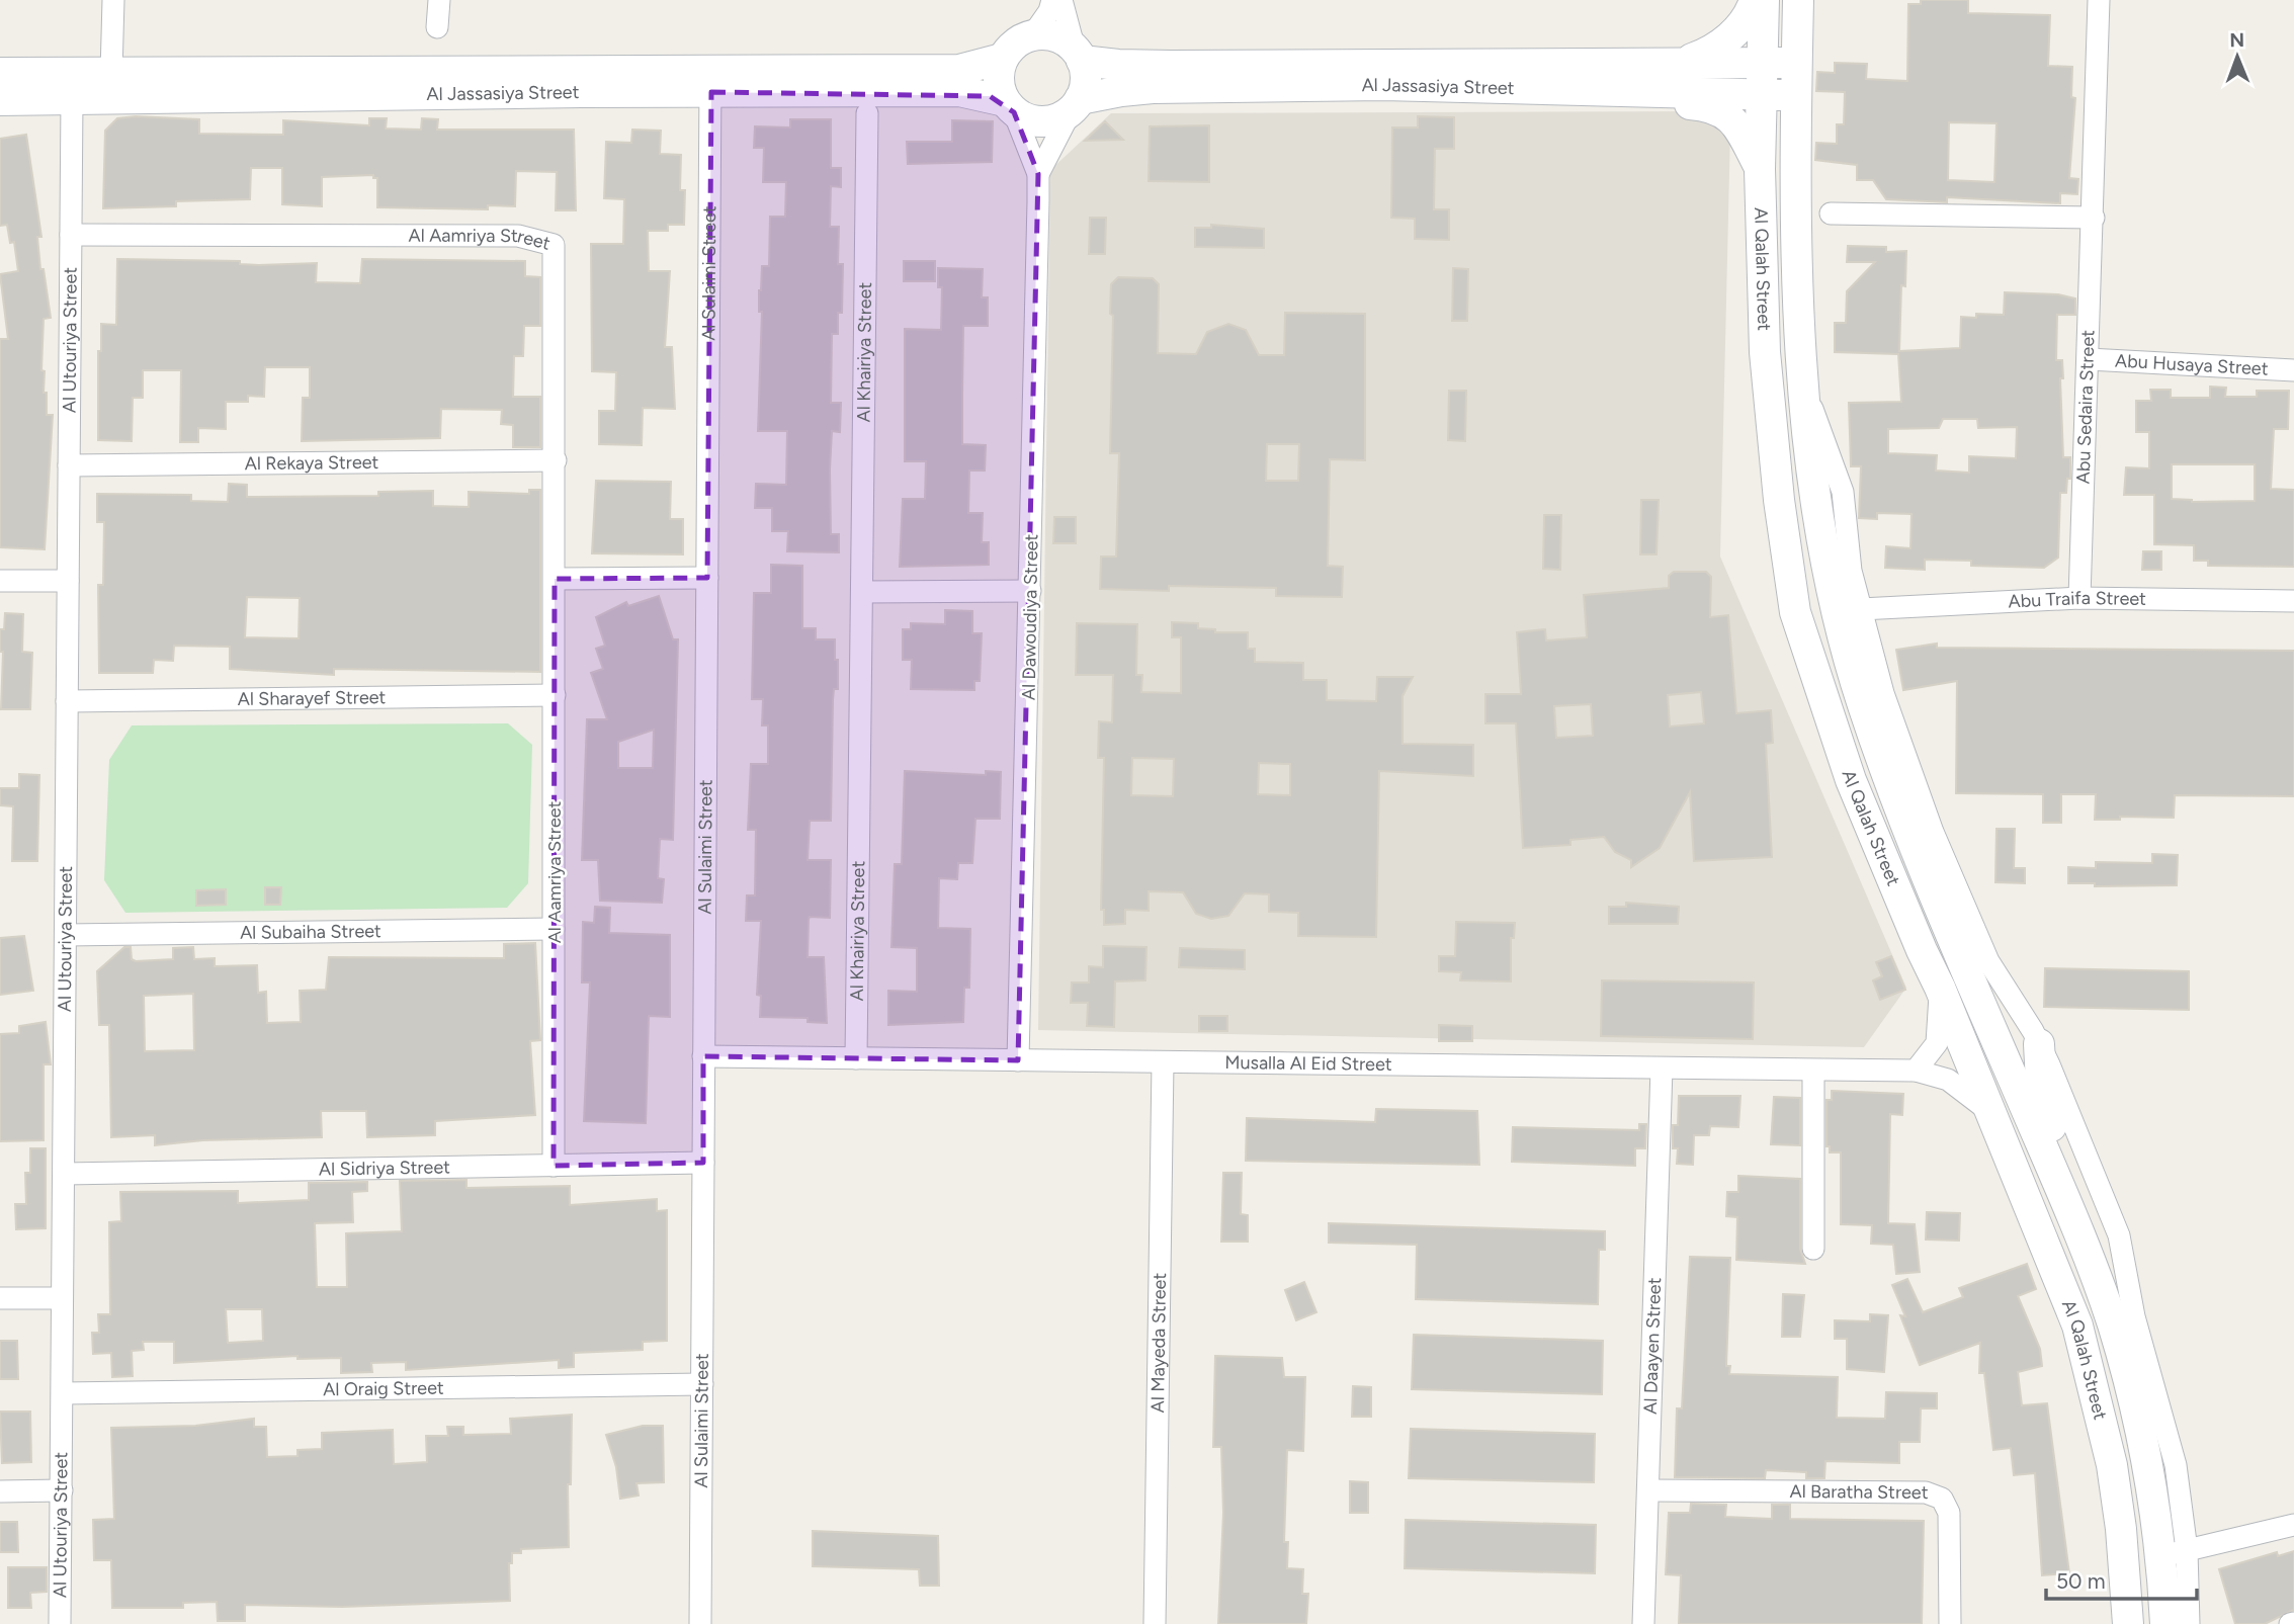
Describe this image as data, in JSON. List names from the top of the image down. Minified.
{"streets":{"main road":["Al Jassasiya Street","Al Qalah Street"],"street":["Al Aamriya Street","Al Sulaimi Street","Al Utouriya Street","Al Khairiya Street","Abu Husaya Street","Abu Sedaira Street","Al Rekaya Street","Abu Traifa Street","Al Dawoudiya Street","Al Sharayef Street","Al Subaiha Street","Musalla Al Eid Street","Al Sidriya Street","Al Mayeda Street","Al Daayen Street","Al Oraig Street","Al Baratha Street"]},"crossings":[["Al Jassasiya Street","Al Qalah Street"],["Al Jassasiya Street","Al Sulaimi Street"],["Al Jassasiya Street","Al Utouriya Street"],["Al Jassasiya Street","Al Dawoudiya Street"],["Al Aamriya Street","Al Utouriya Street"],["Al Aamriya Street","Al Rekaya Street"],["Al Aamriya Street","Al Sharayef Street"],["Al Aamriya Street","Al Subaiha Street"],["Al Aamriya Street","Al Sidriya Street"],["Al Qalah Street","Abu Traifa Street"],["Al Qalah Street","Musalla Al Eid Street"],["Al Sulaimi Street","Musalla Al Eid Street"],["Al Sulaimi Street","Al Sidriya Street"],["Al Sulaimi Street","Al Oraig Street"],["Al Utouriya Street","Al Rekaya Street"],["Al Utouriya Street","Al Sharayef Street"],["Al Utouriya Street","Al Subaiha Street"],["Al Utouriya Street","Al Sidriya Street"],["Al Utouriya Street","Al Oraig Street"],["Al Khairiya Street","Musalla Al Eid Street"],["Abu Husaya Street","Abu Sedaira Street"],["Abu Sedaira Street","Abu Traifa Street"],["Al Dawoudiya Street","Musalla Al Eid Street"],["Musalla Al Eid Street","Al Mayeda Street"],["Musalla Al Eid Street","Al Daayen Street"],["Al Daayen Street","Al Baratha Street"]],"scale_bar":"50 m","north":"top"}
